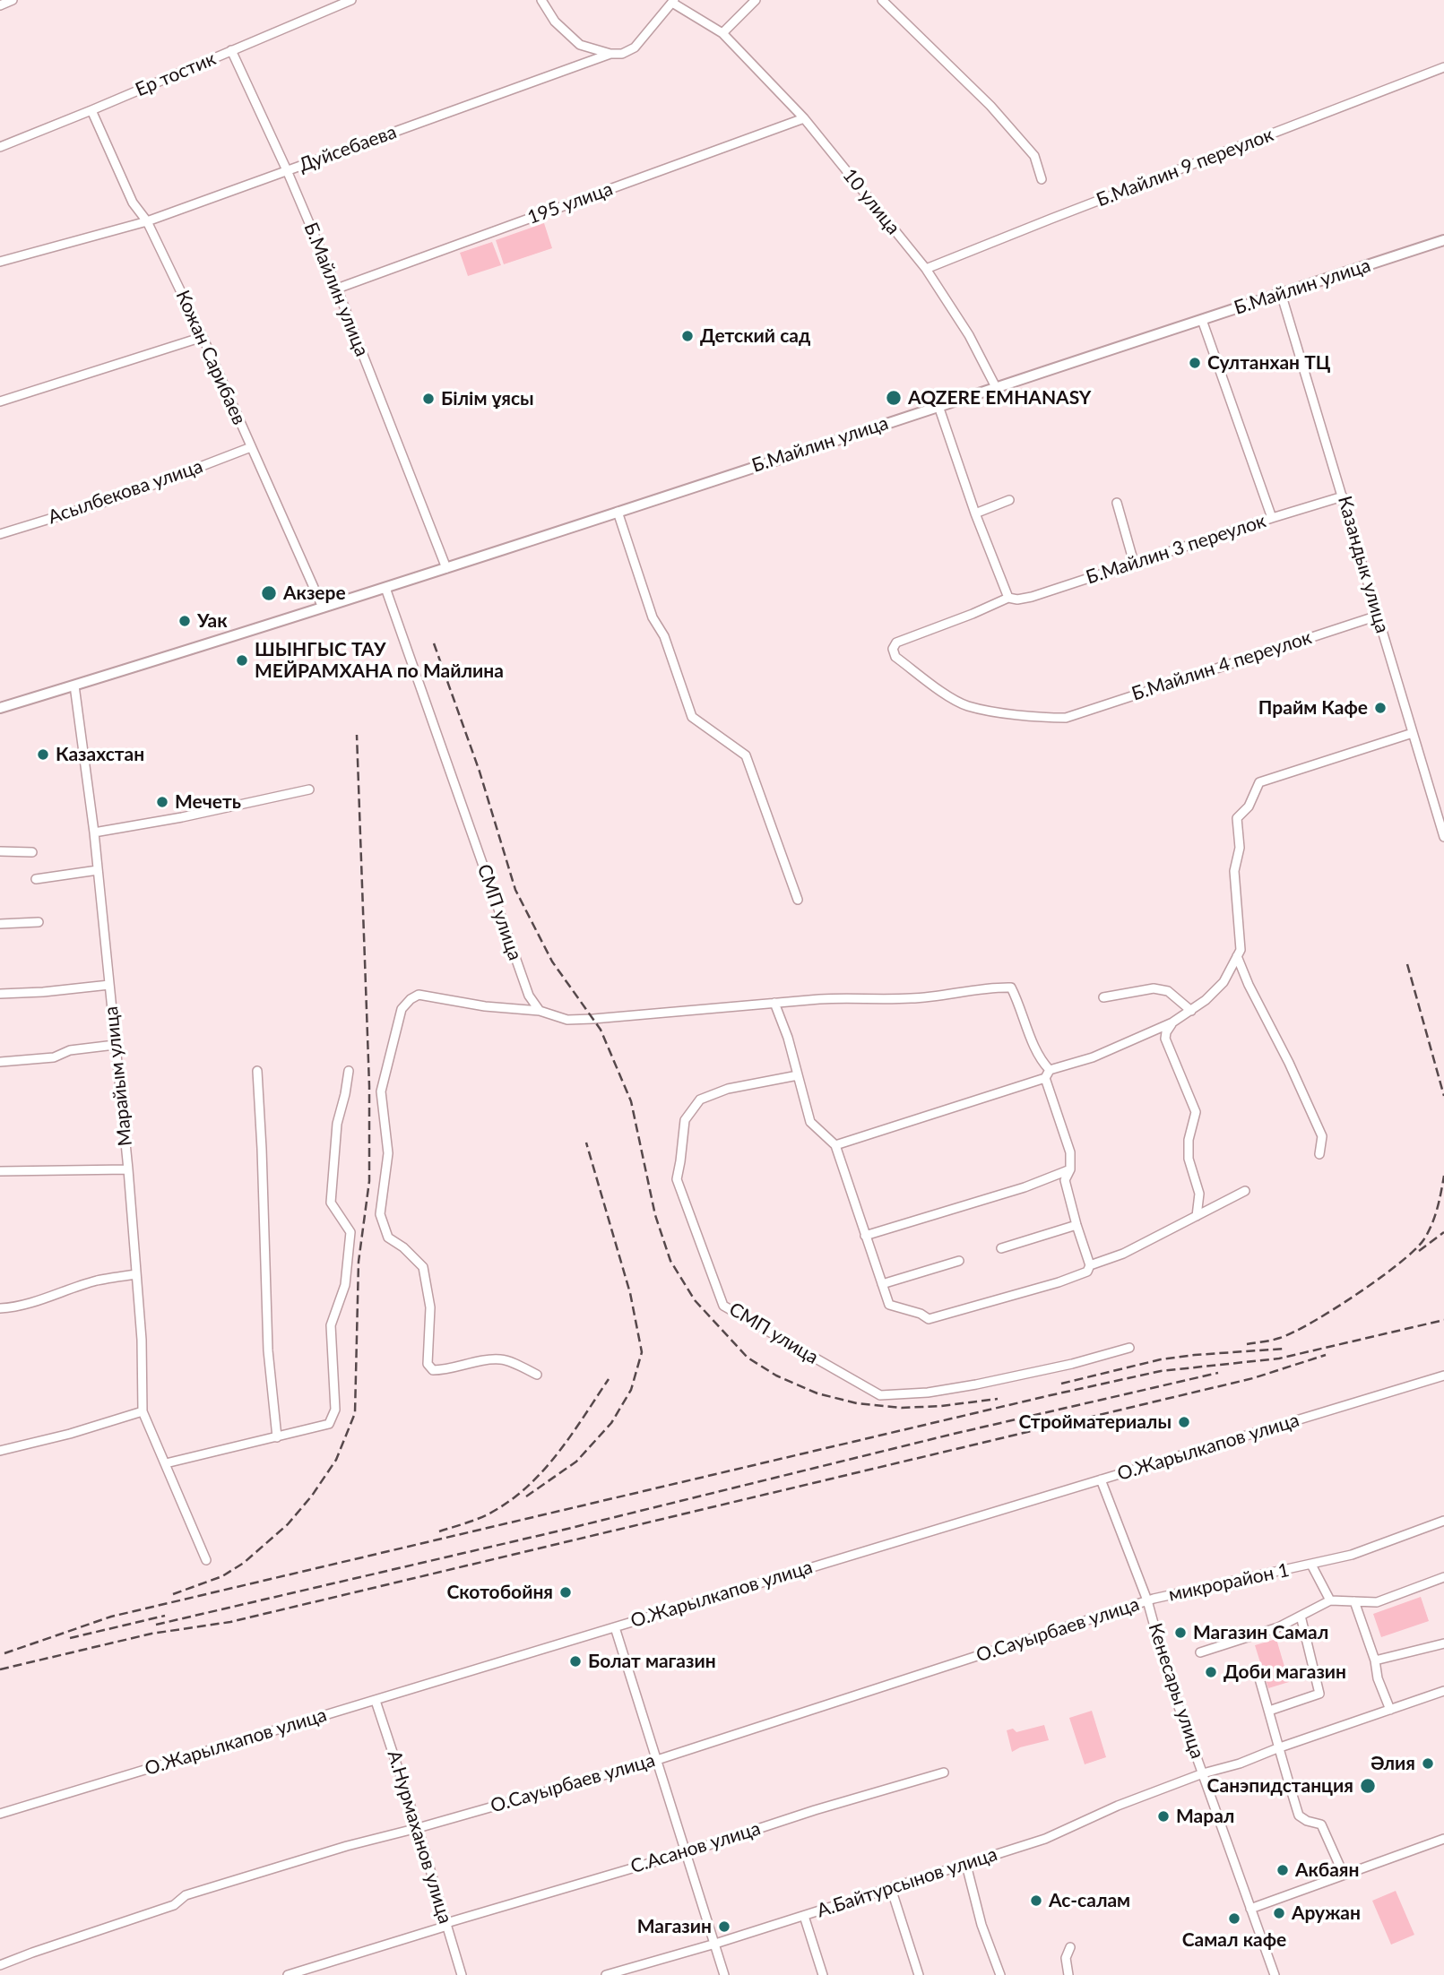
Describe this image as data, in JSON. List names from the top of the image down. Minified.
{"streets":{"street":["Ер тостик","Дуйсебаева","Б.Майлин 9 переулок","10 улица","195 улица","Б.Майлин улица","Кожан Сарибаев","Асылбекова улица","Б.Майлин 3 переулок","Казандык улица","Б.Майлин 4 переулок","СМП улица","Марайым улица","О.Жарылкапов улица","микрорайон 1","О.Сауырбаев улица","Кенесары улица","А.Нурмаханов улица","С.Асанов улица","А.Байтурсынов улица"]},"crossings":[["Ер тостик","Б.Майлин улица"],["Ер тостик","Кожан Сарибаев"],["Дуйсебаева","10 улица"],["Дуйсебаева","Б.Майлин улица"],["Дуйсебаева","Кожан Сарибаев"],["Б.Майлин 9 переулок","10 улица"],["10 улица","195 улица"],["10 улица","Б.Майлин улица"],["195 улица","Б.Майлин улица"],["Б.Майлин улица","Кожан Сарибаев"],["Б.Майлин улица","Казандык улица"],["Б.Майлин улица","СМП улица"],["Б.Майлин улица","Марайым улица"],["Кожан Сарибаев","Асылбекова улица"],["Б.Майлин 3 переулок","Казандык улица"],["Б.Майлин 3 переулок","Б.Майлин 4 переулок"],["Казандык улица","Б.Майлин 4 переулок"],["О.Жарылкапов улица","Кенесары улица"],["О.Жарылкапов улица","А.Нурмаханов улица"],["микрорайон 1","О.Сауырбаев улица"],["микрорайон 1","Кенесары улица"],["О.Сауырбаев улица","Кенесары улица"],["О.Сауырбаев улица","А.Нурмаханов улица"],["Кенесары улица","А.Байтурсынов улица"],["А.Нурмаханов улица","С.Асанов улица"]],"places":["Детский сад","Султанхан ТЦ","AQZERE EMHANASY","Білім ұясы","Акзере","Уак","ШЫНГЫС ТАУ МЕЙРАМХАНА по Майлина","Прайм Кафе","Казахстан","Мечеть","Стройматериалы","Скотобойня","Магазин Самал","Болат магазин","Доби магазин","Әлия","Санэпидстанция","Марал","Акбаян","Ас-салам","Аружан","Самал кафе","Магазин"]}
